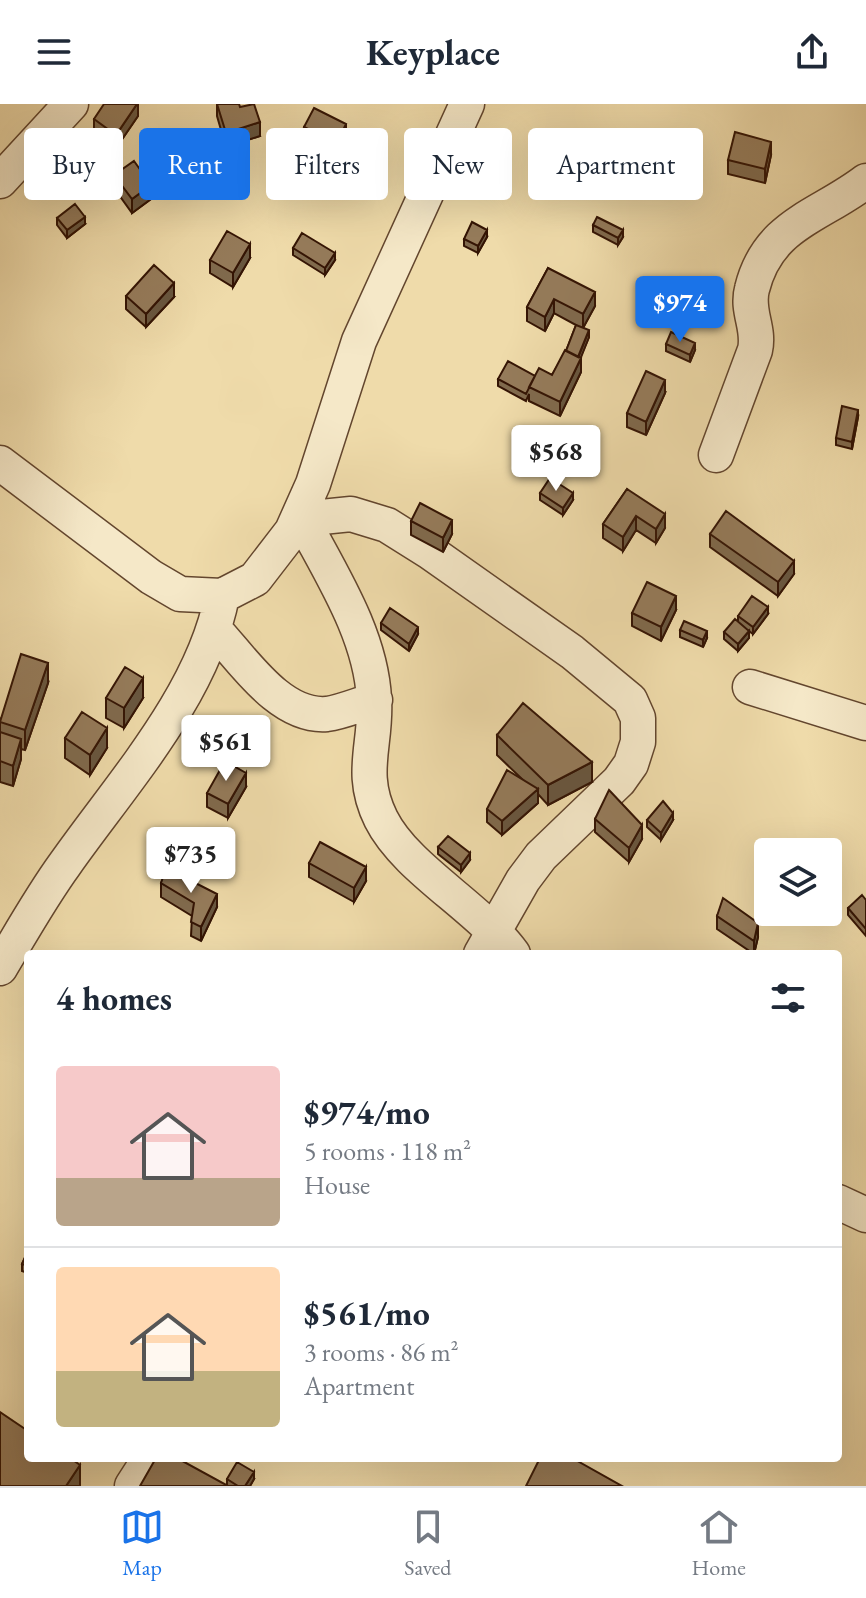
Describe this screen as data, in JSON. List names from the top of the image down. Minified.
{"page":{"header":"Keyplace","chip":["Buy","Rent","Filters","New","Apartment"],"price":["$974","$568","$561","$735"],"heading":"4 homes","list":[{"name":"$974/mo","note":"5 rooms · 118 m² · House"},{"name":"$561/mo","note":"3 rooms · 86 m² · Apartment"}],"tabs":["Map","Saved","Home"]}}
